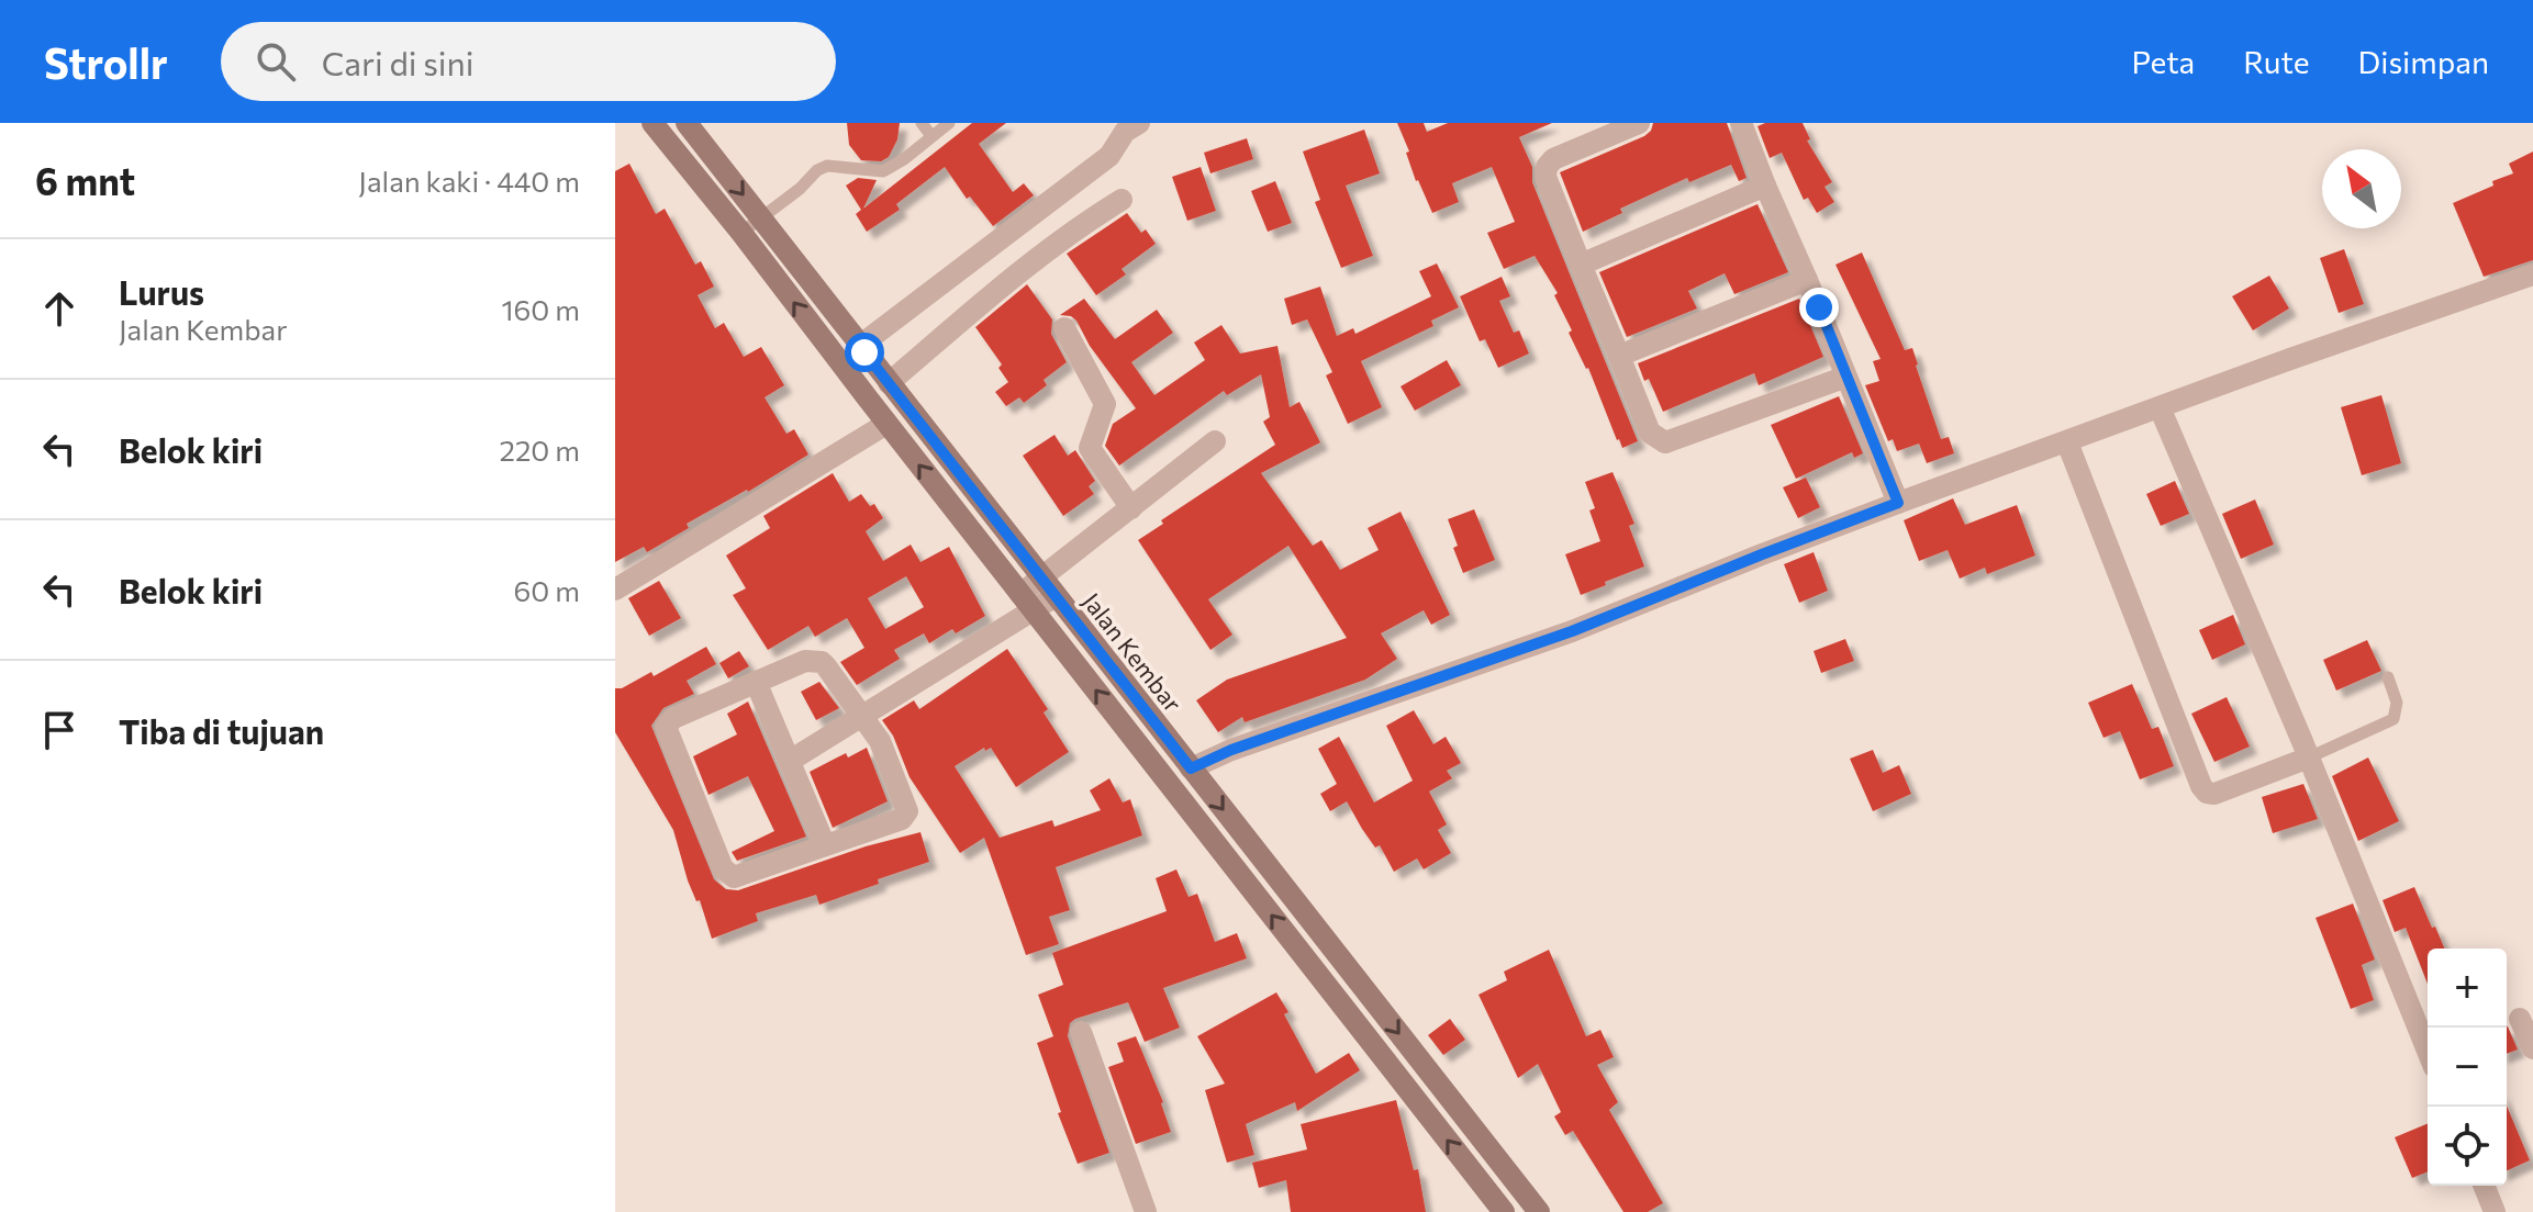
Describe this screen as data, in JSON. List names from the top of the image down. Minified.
{"streets":{"main road":["Jalan Kembar"]},"north":"top left","page":{"header":"Strollr","search":"Cari di sini","nav":["Peta","Rute","Disimpan"],"heading":["6 mnt","Jalan kaki · 440 m"],"list":[["Lurus","Jalan Kembar","160 m"],["Belok kiri","220 m"],["Belok kiri","60 m"],"Tiba di tujuan"],"map_buttons":["+","−"]}}
